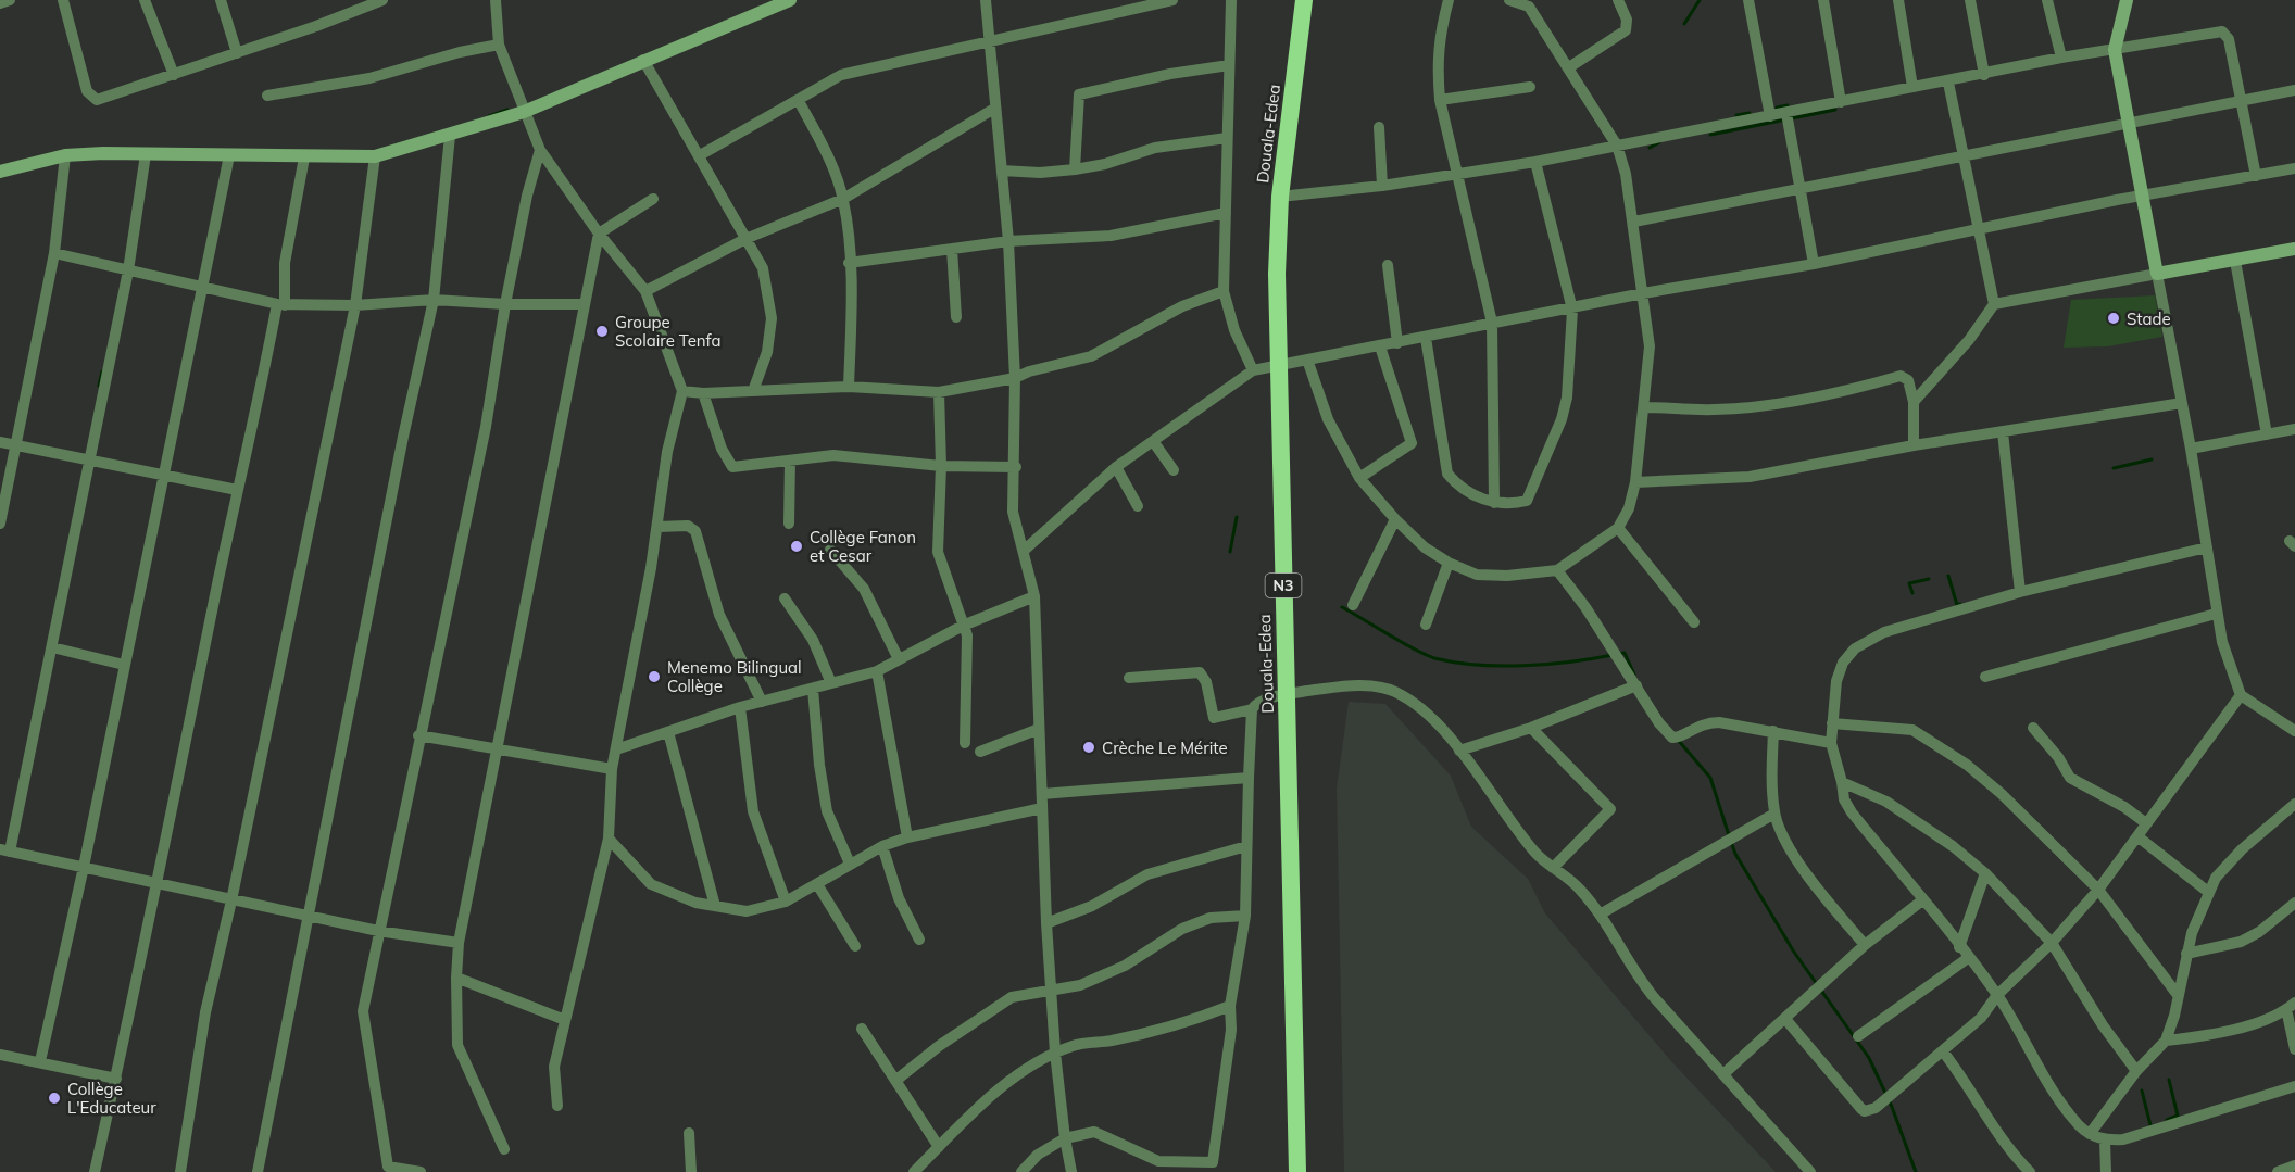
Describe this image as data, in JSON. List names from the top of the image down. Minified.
{"streets":{"highway":["Douala-Edea","N3"]},"places":["Stade","Groupe Scolaire Tenfa","Collège Fanon et Cesar","Menemo Bilingual Collège","Crèche Le Mérite","Collège L'Educateur"]}
